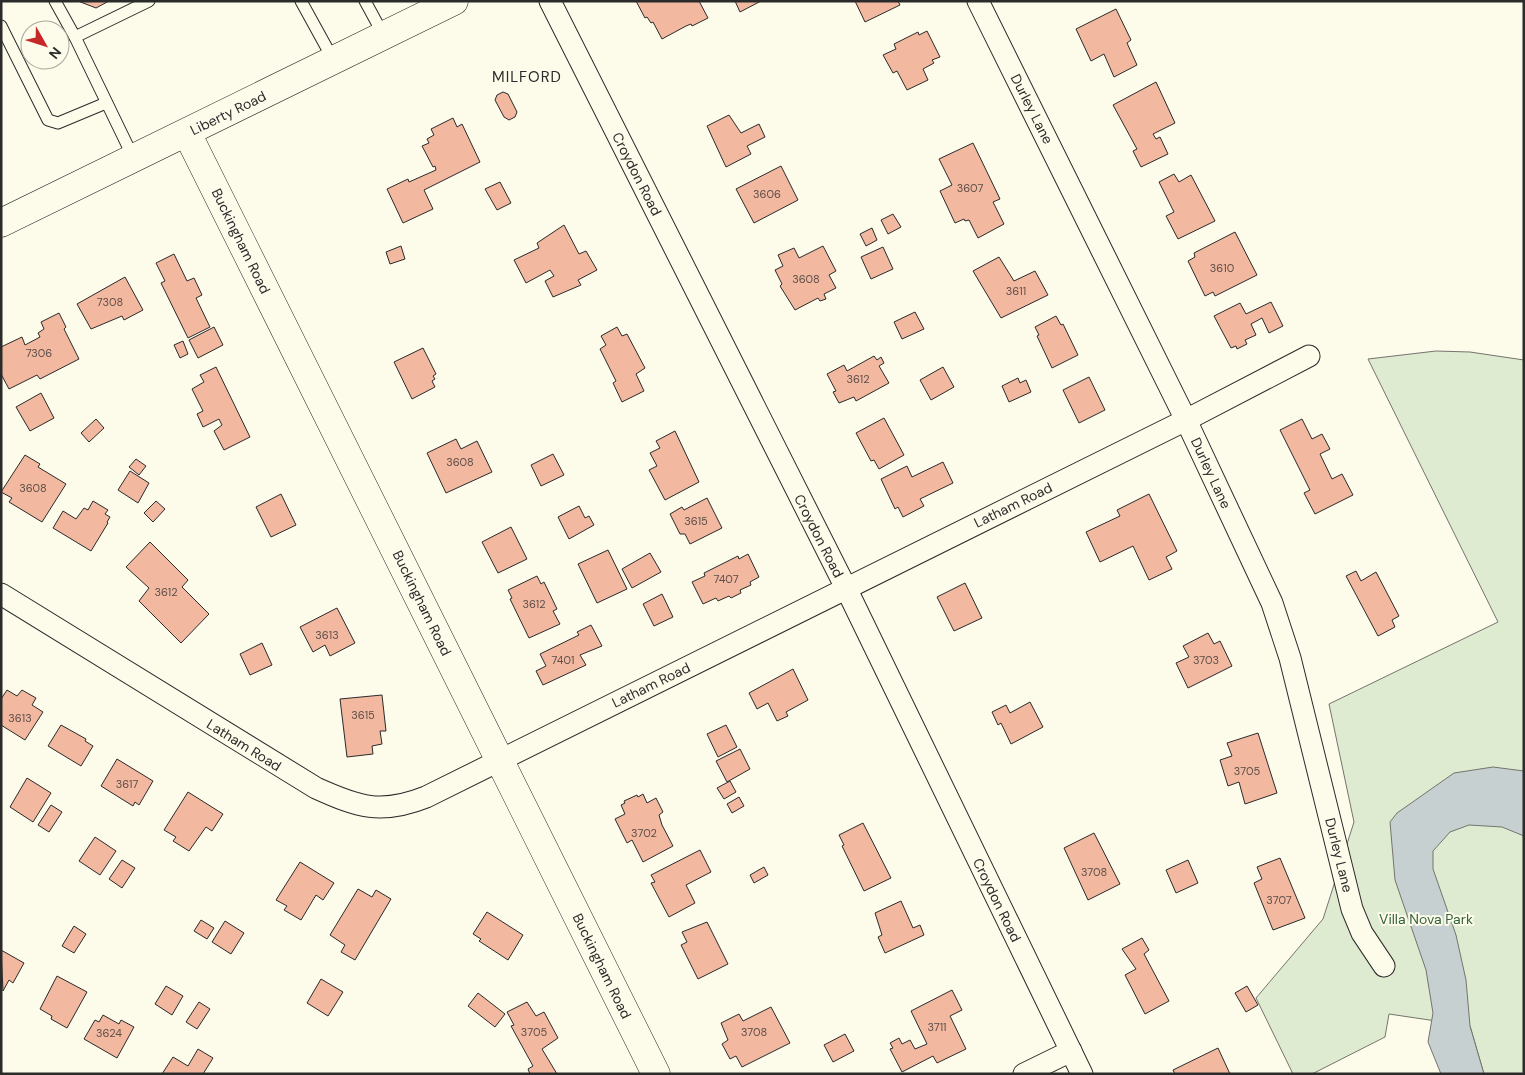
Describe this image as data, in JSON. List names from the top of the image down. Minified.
{"streets":{"street":["Durley Lane","Liberty Road","Croydon Road","Buckingham Road","Latham Road"]},"crossings":[["Durley Lane","Latham Road"],["Liberty Road","Buckingham Road"],["Croydon Road","Latham Road"],["Buckingham Road","Latham Road"]],"districts":["MILFORD"],"parks":["Villa Nova Park"],"house_numbers":["3607","3606","3610","3608","3611","7308","7306","3612","3608","3608","3615","7407","3612","3612","3613","7401","3703","3615","3613","3705","3617","3702","3708","3707","3711","3705","3708","3624"],"north":"bottom right"}
